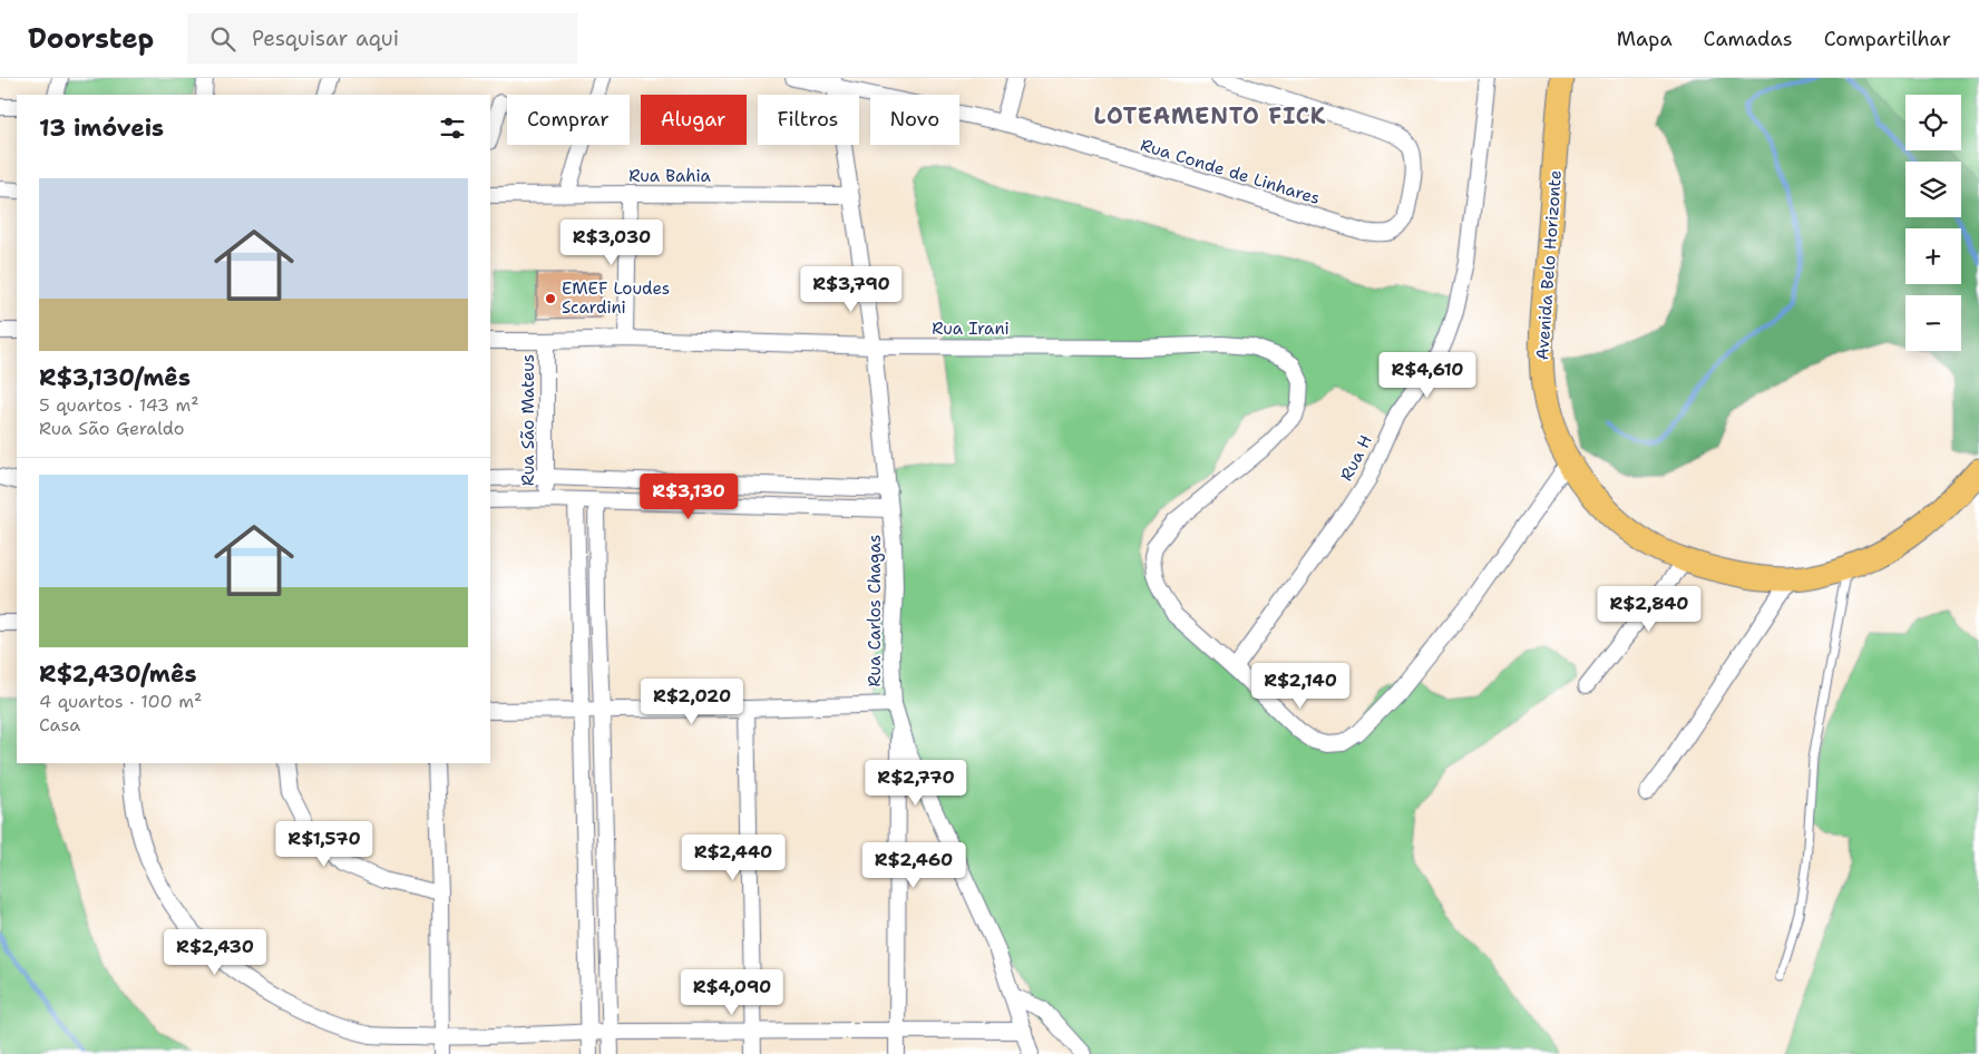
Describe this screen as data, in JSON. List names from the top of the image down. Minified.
{"streets":{"main road":["Avenida Belo Horizonte"],"street":["Rua Conde de Linhares","Rua Bahia","Rua Irani","Rua São Mateus","Rua H","Rua Carlos Chagas"]},"crossings":[["Rua Conde de Linhares","Rua Carlos Chagas"],["Rua Bahia","Rua Carlos Chagas"],["Rua Irani","Rua São Mateus"],["Rua Irani","Rua H"],["Rua Irani","Rua Carlos Chagas"]],"districts":["LOTEAMENTO FICK"],"places":["EMEF Loudes Scardini"],"page":{"header":"Doorstep","search":"Pesquisar aqui","nav":["Mapa","Camadas","Compartilhar"],"map_buttons":["+","−"],"chip":["Comprar","Alugar","Filtros","Novo"],"heading":"13 imóveis","list":[{"name":"R$3,130/mês","note":"5 quartos · 143 m² · Rua São Geraldo"},{"name":"R$2,430/mês","note":"4 quartos · 100 m² · Casa"}],"price":["R$3,030","R$3,790","R$4,610","R$3,130","R$2,840","R$2,140","R$2,020","R$2,770","R$1,570","R$2,440","R$2,460","R$2,430","R$4,090"]}}
